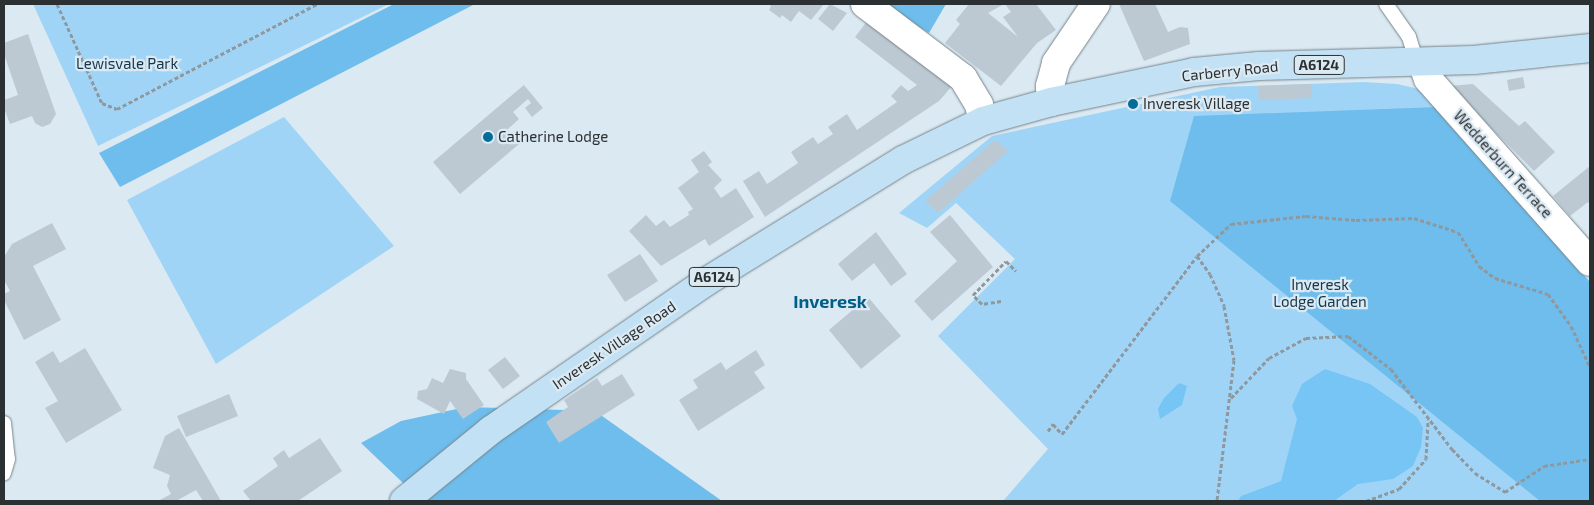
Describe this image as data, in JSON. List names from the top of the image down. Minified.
{"streets":{"main road":["A6124","Carberry Road","Inveresk Village Road"],"street":["Wedderburn Terrace"]},"crossings":[["Carberry Road","Wedderburn Terrace"],["Carberry Road","Inveresk Village Road"]],"districts":["Inveresk"],"parks":["Lewisvale Park","Inveresk Lodge Garden"],"places":["Inveresk Village","Catherine Lodge"]}
